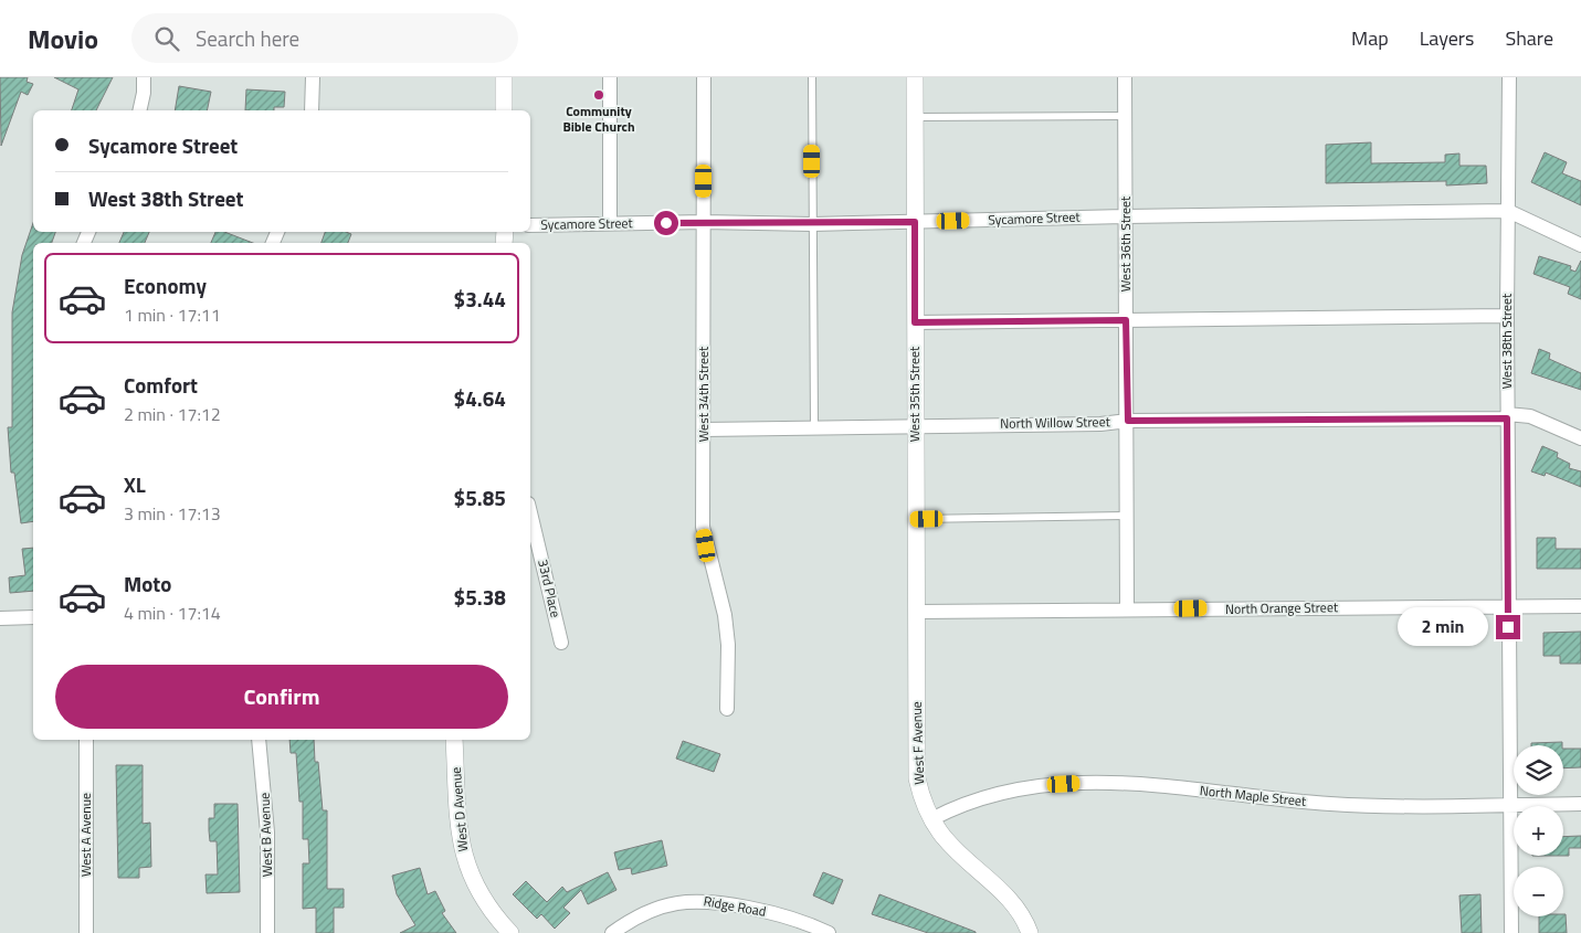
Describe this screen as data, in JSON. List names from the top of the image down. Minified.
{"streets":{"street":["Sycamore Street","West 36th Street","West 38th Street","West 34th Street","West 35th Street","North Willow Street","33rd Place","North Orange Street","West F Avenue","North Maple Street","West D Avenue","West A Avenue","West B Avenue","Ridge Road"]},"crossings":[["Sycamore Street","West 36th Street"],["Sycamore Street","West 38th Street"],["Sycamore Street","West 34th Street"],["Sycamore Street","West 35th Street"],["West 36th Street","North Willow Street"],["West 36th Street","North Orange Street"],["West 38th Street","North Willow Street"],["West 38th Street","North Orange Street"],["West 38th Street","North Maple Street"],["West 34th Street","North Willow Street"],["West 35th Street","North Willow Street"],["West 35th Street","North Orange Street"],["West 35th Street","West F Avenue"],["North Orange Street","West F Avenue"],["West F Avenue","North Maple Street"]],"places":["Community Bible Church"],"page":{"header":"Movio","search":"Search here","nav":["Map","Layers","Share"],"banner":["Sycamore Street","West 38th Street"],"list":[{"name":"Economy","note":"1 min · 17:11","value":"$3.44"},{"name":"Comfort","note":"2 min · 17:12","value":"$4.64"},{"name":"XL","note":"3 min · 17:13","value":"$5.85"},{"name":"Moto","note":"4 min · 17:14","value":"$5.38"}],"bubble":"2 min","buttons":"Confirm","map_buttons":["+","−"]}}
